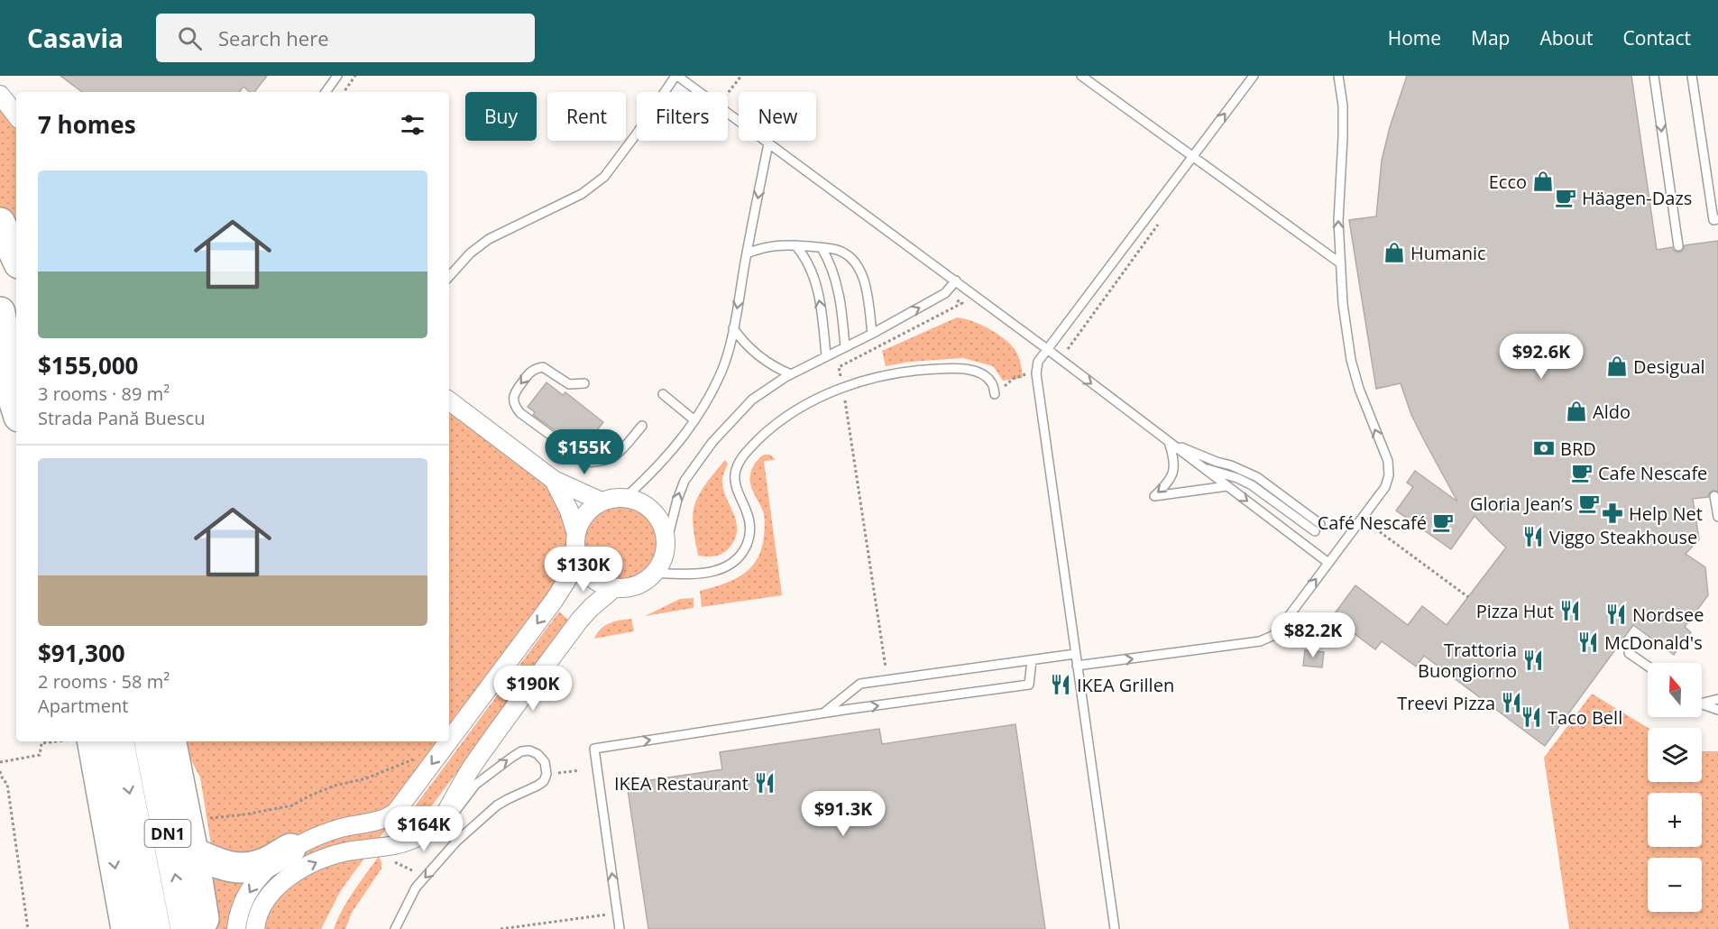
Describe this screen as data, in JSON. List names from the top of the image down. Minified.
{"streets":{"highway":["DN1"]},"places":{"shop":["Ecco","Humanic","Desigual","Aldo"],"cafe":["Häagen-Dazs","Cafe Nescafe","Gloria Jean’s","Café Nescafé"],"bank":["BRD"],"pharmacy":["Help Net"],"restaurant":["Viggo Steakhouse","Pizza Hut","Nordsee","McDonald's","Trattoria Buongiorno","IKEA Grillen","Treevi Pizza","Taco Bell","IKEA Restaurant"]},"north":"top","page":{"header":"Casavia","search":"Search here","nav":["Home","Map","About","Contact"],"chip":["Buy","Rent","Filters","New"],"heading":"7 homes","list":[{"name":"$155,000","note":"3 rooms · 89 m² · Strada Pană Buescu"},{"name":"$91,300","note":"2 rooms · 58 m² · Apartment"}],"price":["$92.6K","$155K","$130K","$82.2K","$190K","$91.3K","$164K"],"map_buttons":["+","−"]}}
